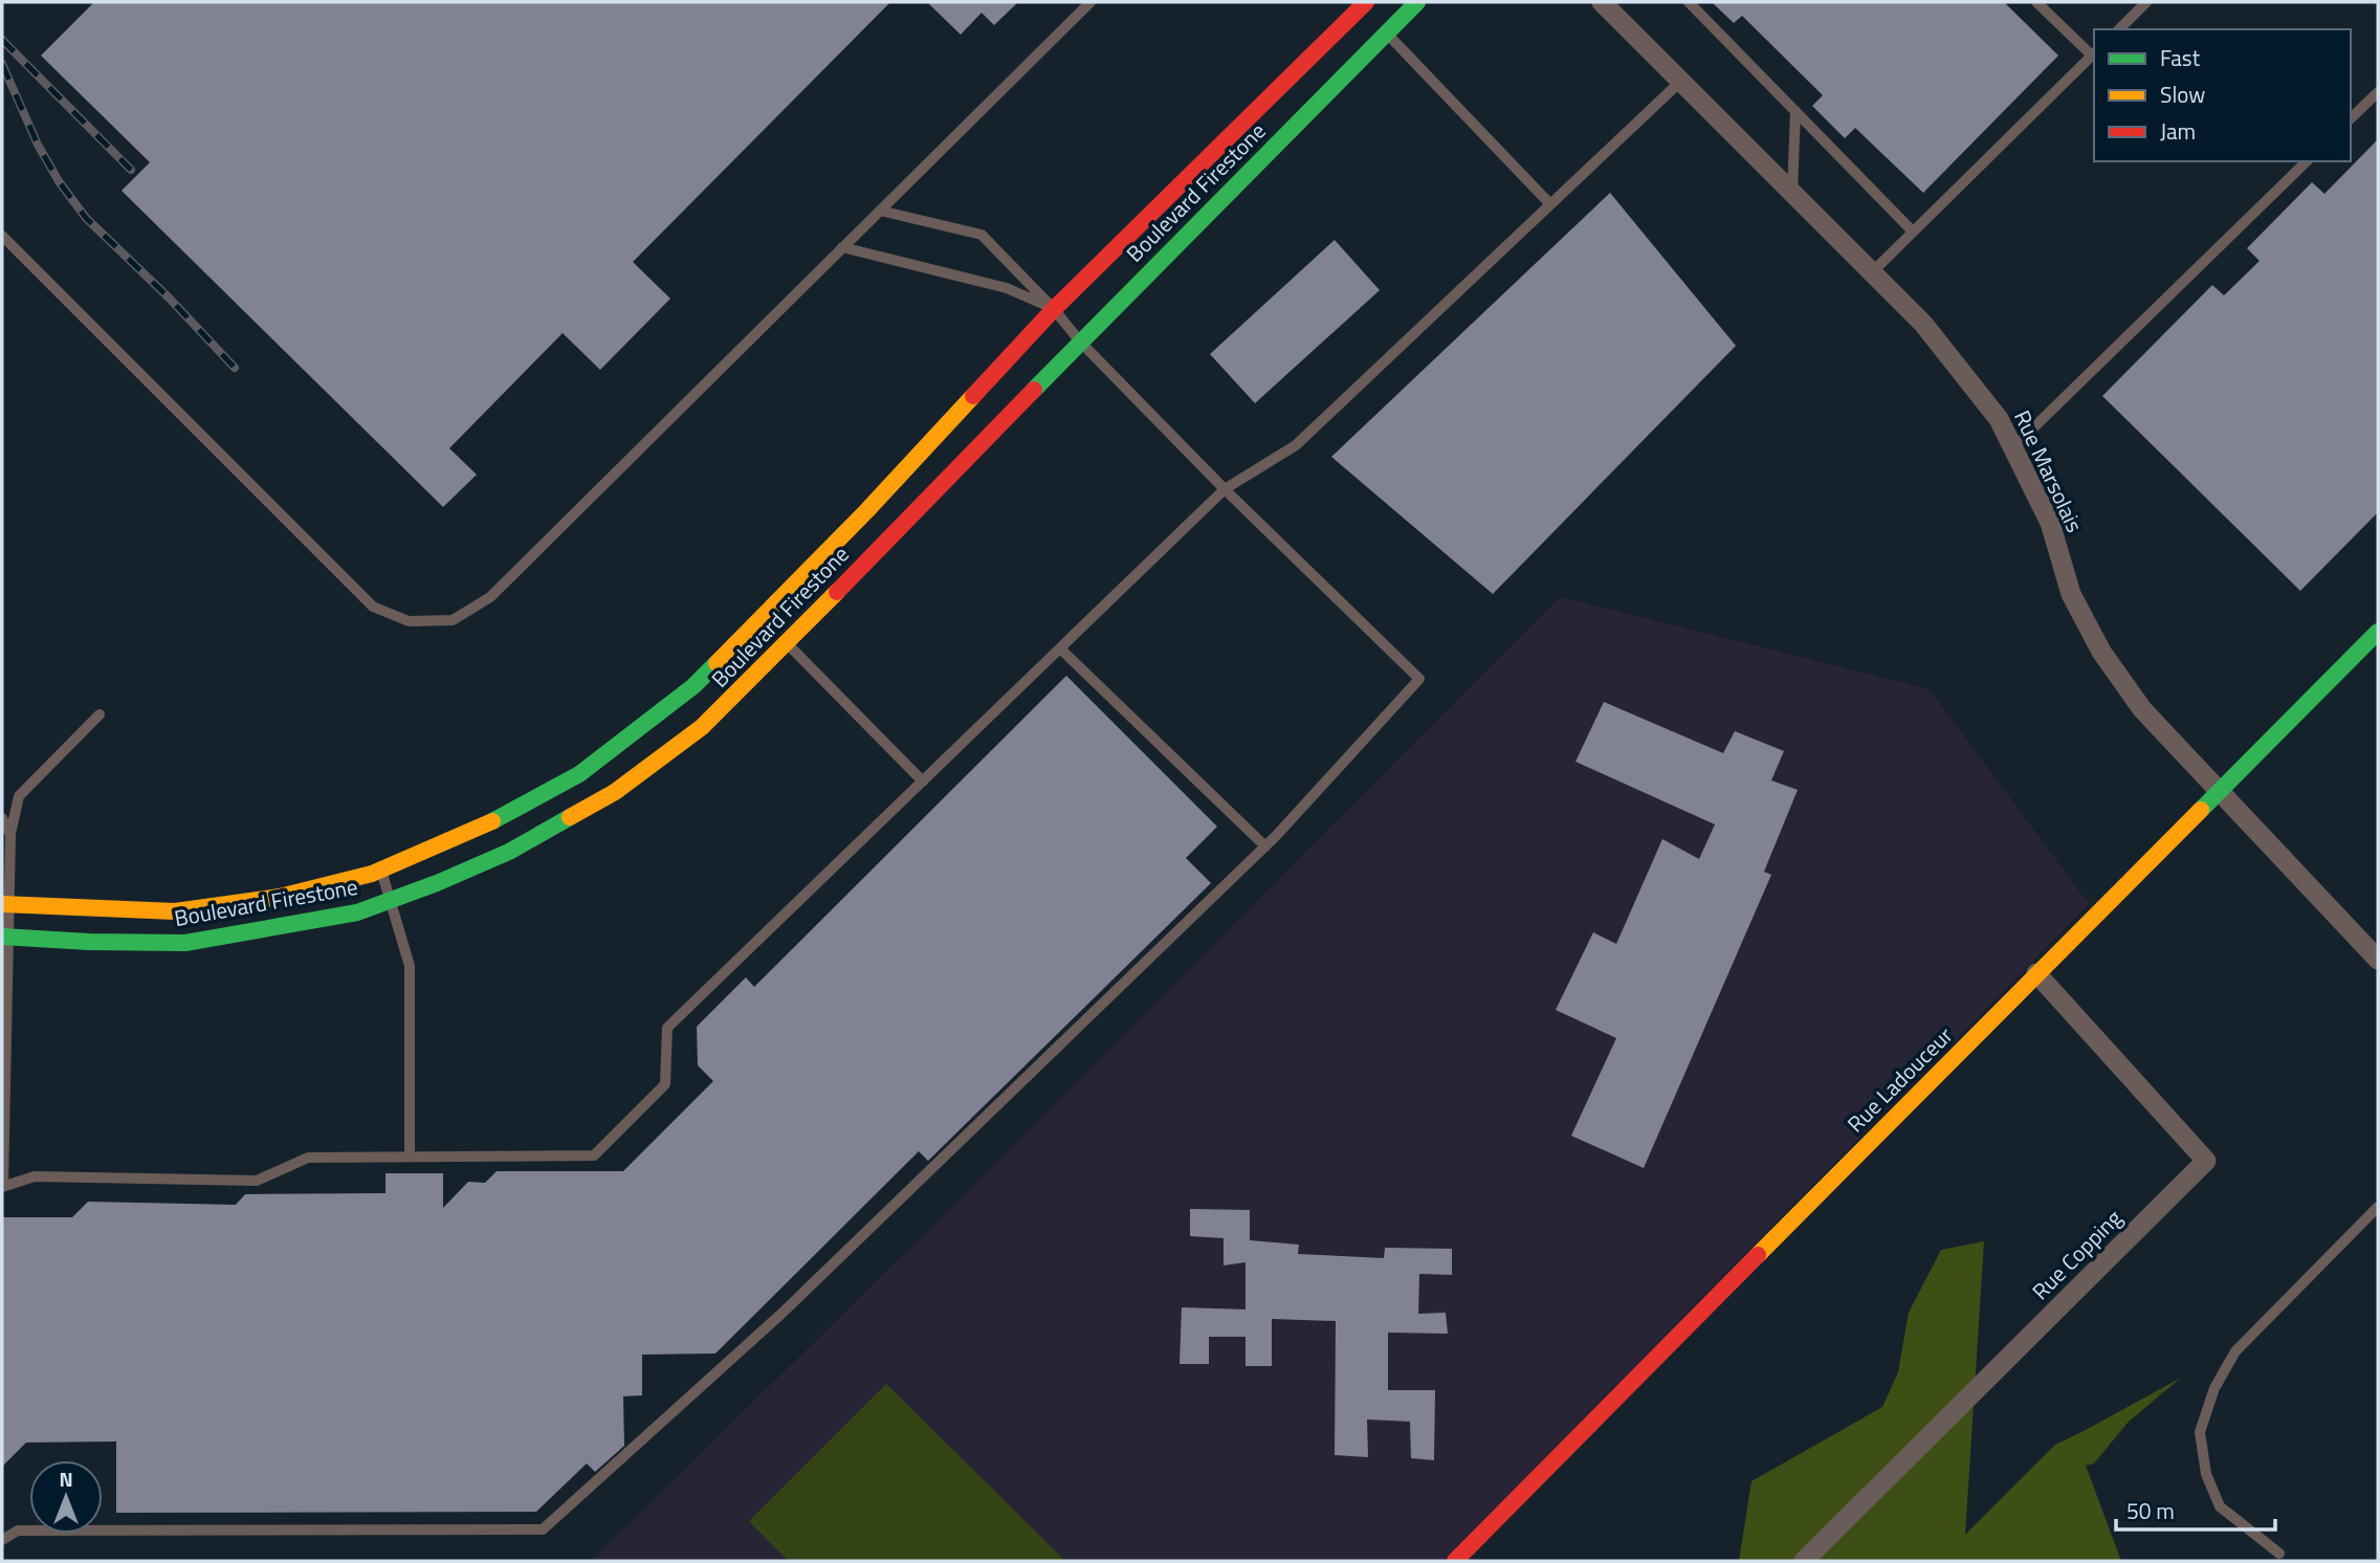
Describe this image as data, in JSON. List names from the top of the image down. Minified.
{"streets":{"main road":["Boulevard Firestone","Rue Ladouceur"],"street":["Rue Marsolais","Rue Copping"]},"crossings":[["Rue Marsolais","Rue Ladouceur"],["Rue Ladouceur","Rue Copping"]],"legend":["Fast","Slow","Jam"],"scale_bar":"50 m","north":"top"}
